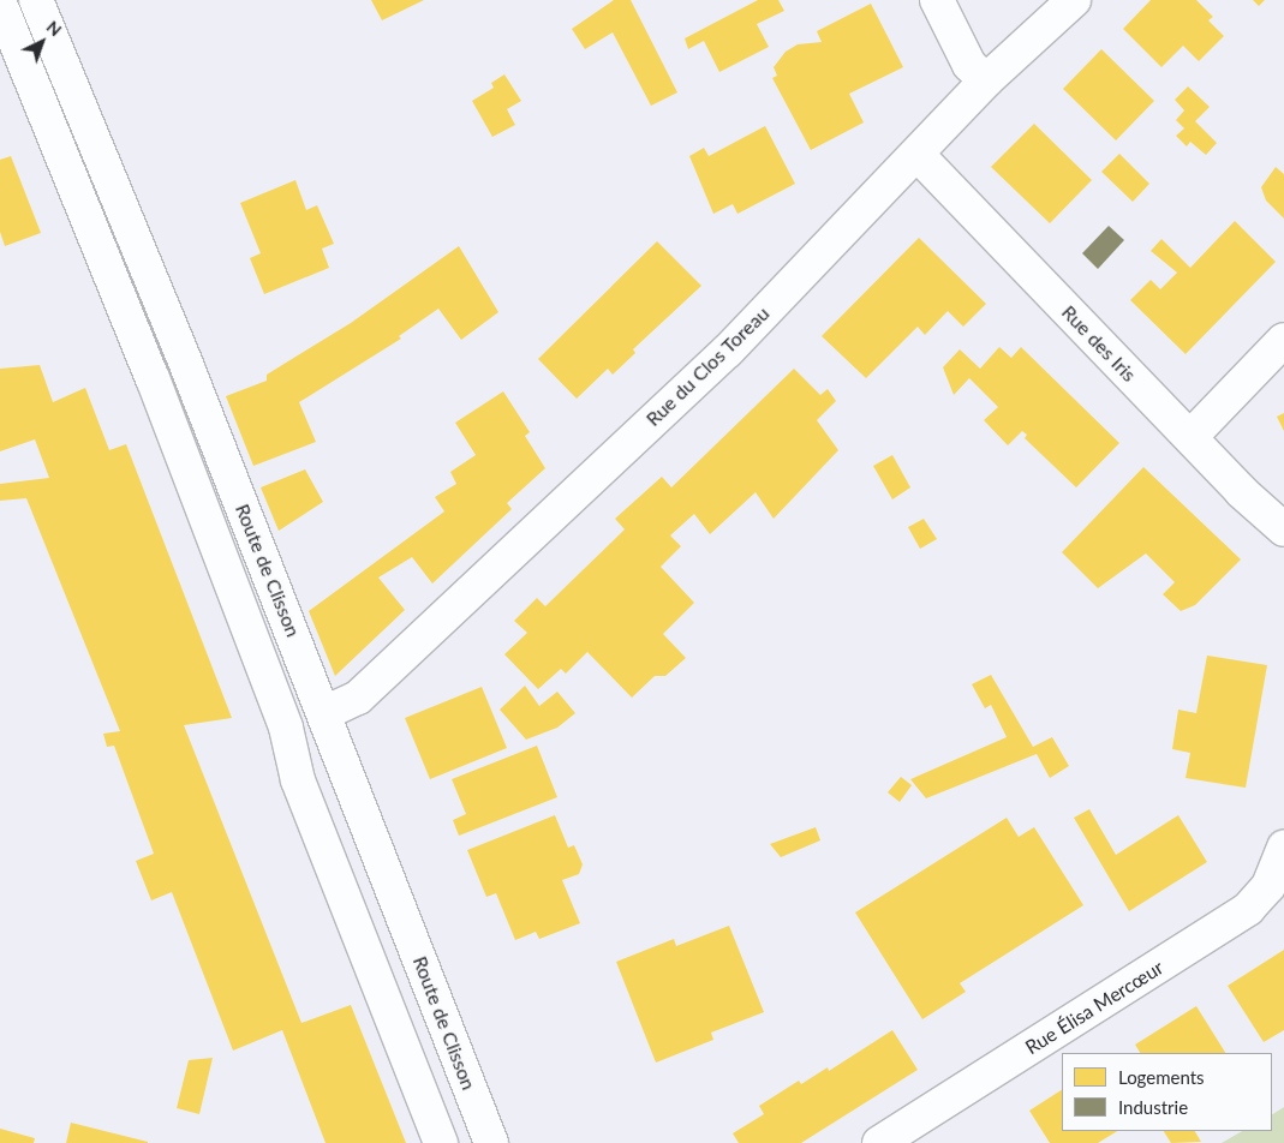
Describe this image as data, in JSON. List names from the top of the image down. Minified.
{"streets":{"main road":["Rue des Iris","Rue du Clos Toreau","Route de Clisson","Rue Élisa Mercœur"]},"crossings":[["Rue des Iris","Rue du Clos Toreau"],["Rue du Clos Toreau","Route de Clisson"]],"legend":["Logements","Industrie"],"north":"top right"}
